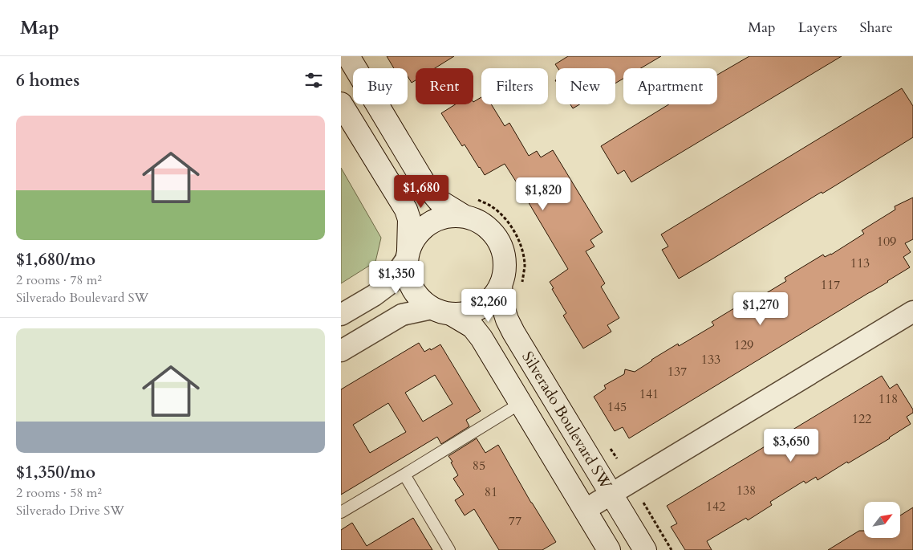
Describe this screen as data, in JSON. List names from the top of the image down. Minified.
{"streets":{"street":["Silverado Boulevard SW"]},"house_numbers":["109","113","117","129","133","137","141","118","145","122","85","138","81","142","77"],"north":"top right","page":{"header":"Map","nav":["Map","Layers","Share"],"heading":"6 homes","chip":["Buy","Rent","Filters","New","Apartment"],"list":[{"name":"$1,680/mo","note":"2 rooms · 78 m² · Silverado Boulevard SW"},{"name":"$1,350/mo","note":"2 rooms · 58 m² · Silverado Drive SW"}],"price":["$1,680","$1,820","$1,350","$2,260","$1,270","$3,650"]}}
